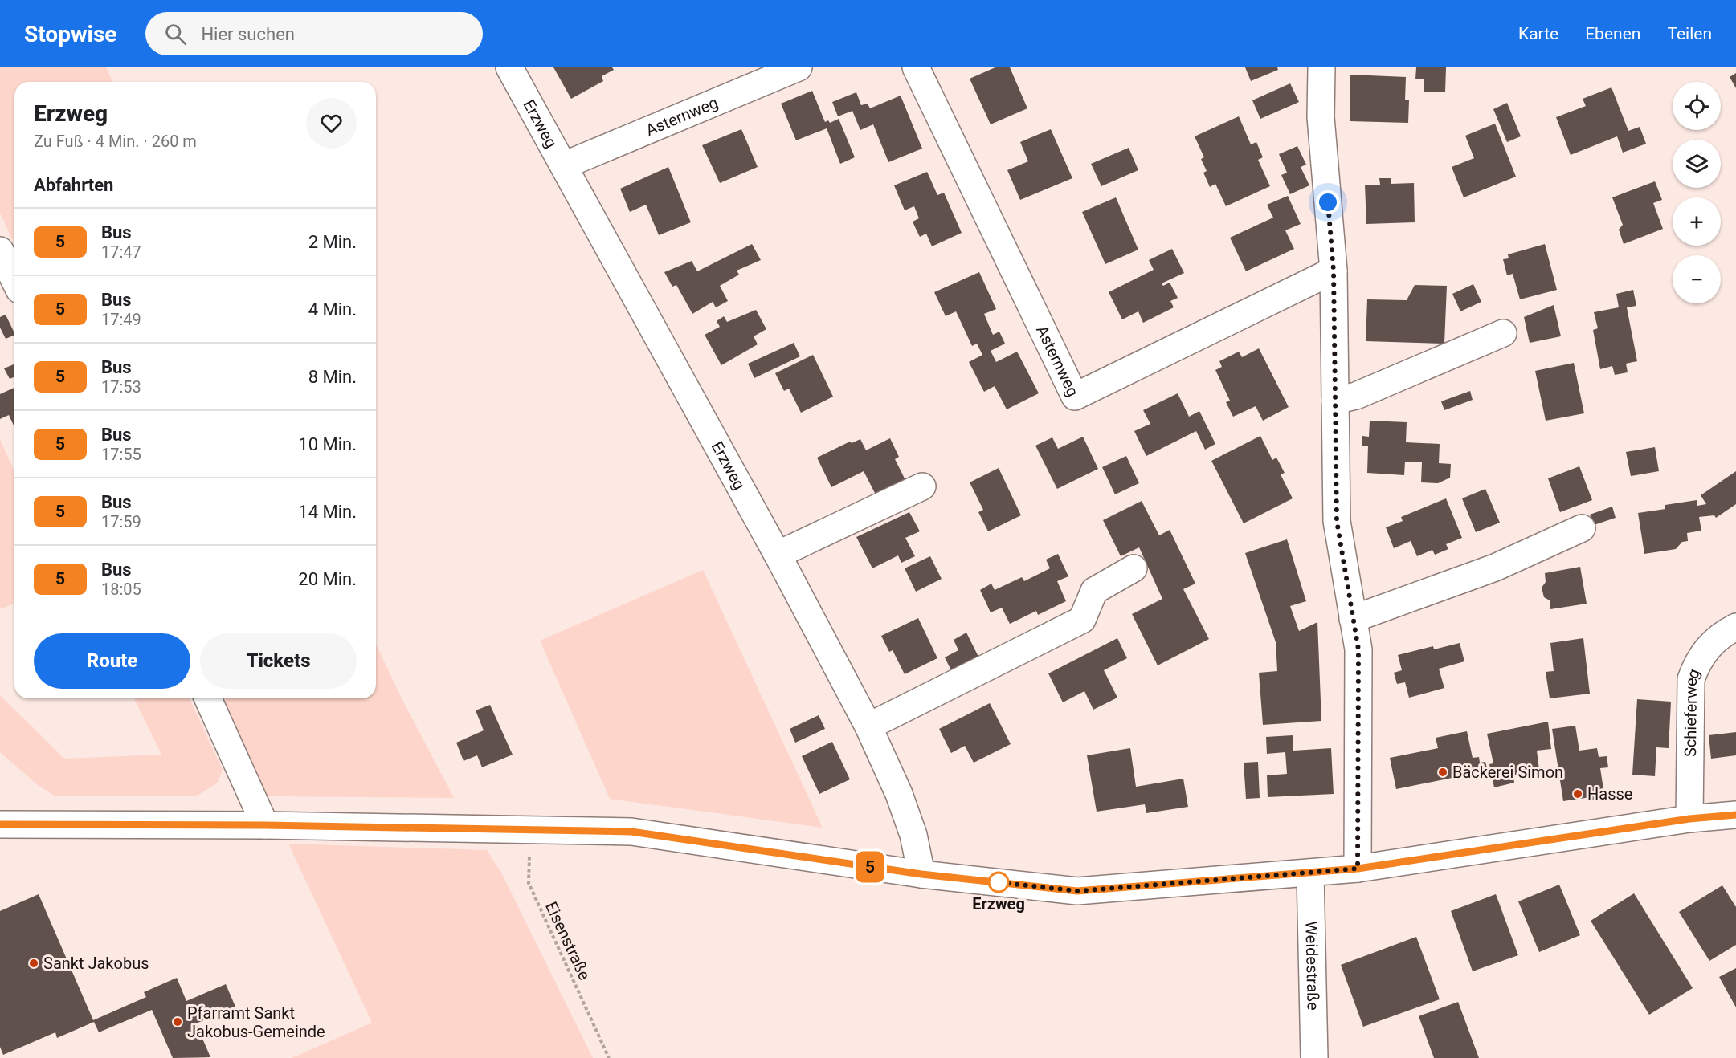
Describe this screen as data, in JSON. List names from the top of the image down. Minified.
{"streets":{"street":["Asternweg","Erzweg","Schieferweg","Weidestraße"],"path":["Eisenstraße"]},"crossings":[["Asternweg","Erzweg"]],"places":["Bäckerei Simon","Hasse","Erzweg","Sankt Jakobus","Pfarramt Sankt Jakobus-Gemeinde"],"lines":["bus line 5"],"page":{"header":"Stopwise","search":"Hier suchen","nav":["Karte","Ebenen","Teilen"],"on_map":"5","map_buttons":["+","−"],"heading":[["Erzweg","Zu Fuß · 4 Min. · 260 m"],"Abfahrten"],"list":[{"mark":"5","name":"Bus","note":"17:47","value":"2 Min."},{"mark":"5","name":"Bus","note":"17:49","value":"4 Min."},{"mark":"5","name":"Bus","note":"17:53","value":"8 Min."},{"mark":"5","name":"Bus","note":"17:55","value":"10 Min."},{"mark":"5","name":"Bus","note":"17:59","value":"14 Min."},{"mark":"5","name":"Bus","note":"18:05","value":"20 Min."}],"buttons":["Route","Tickets"]}}
